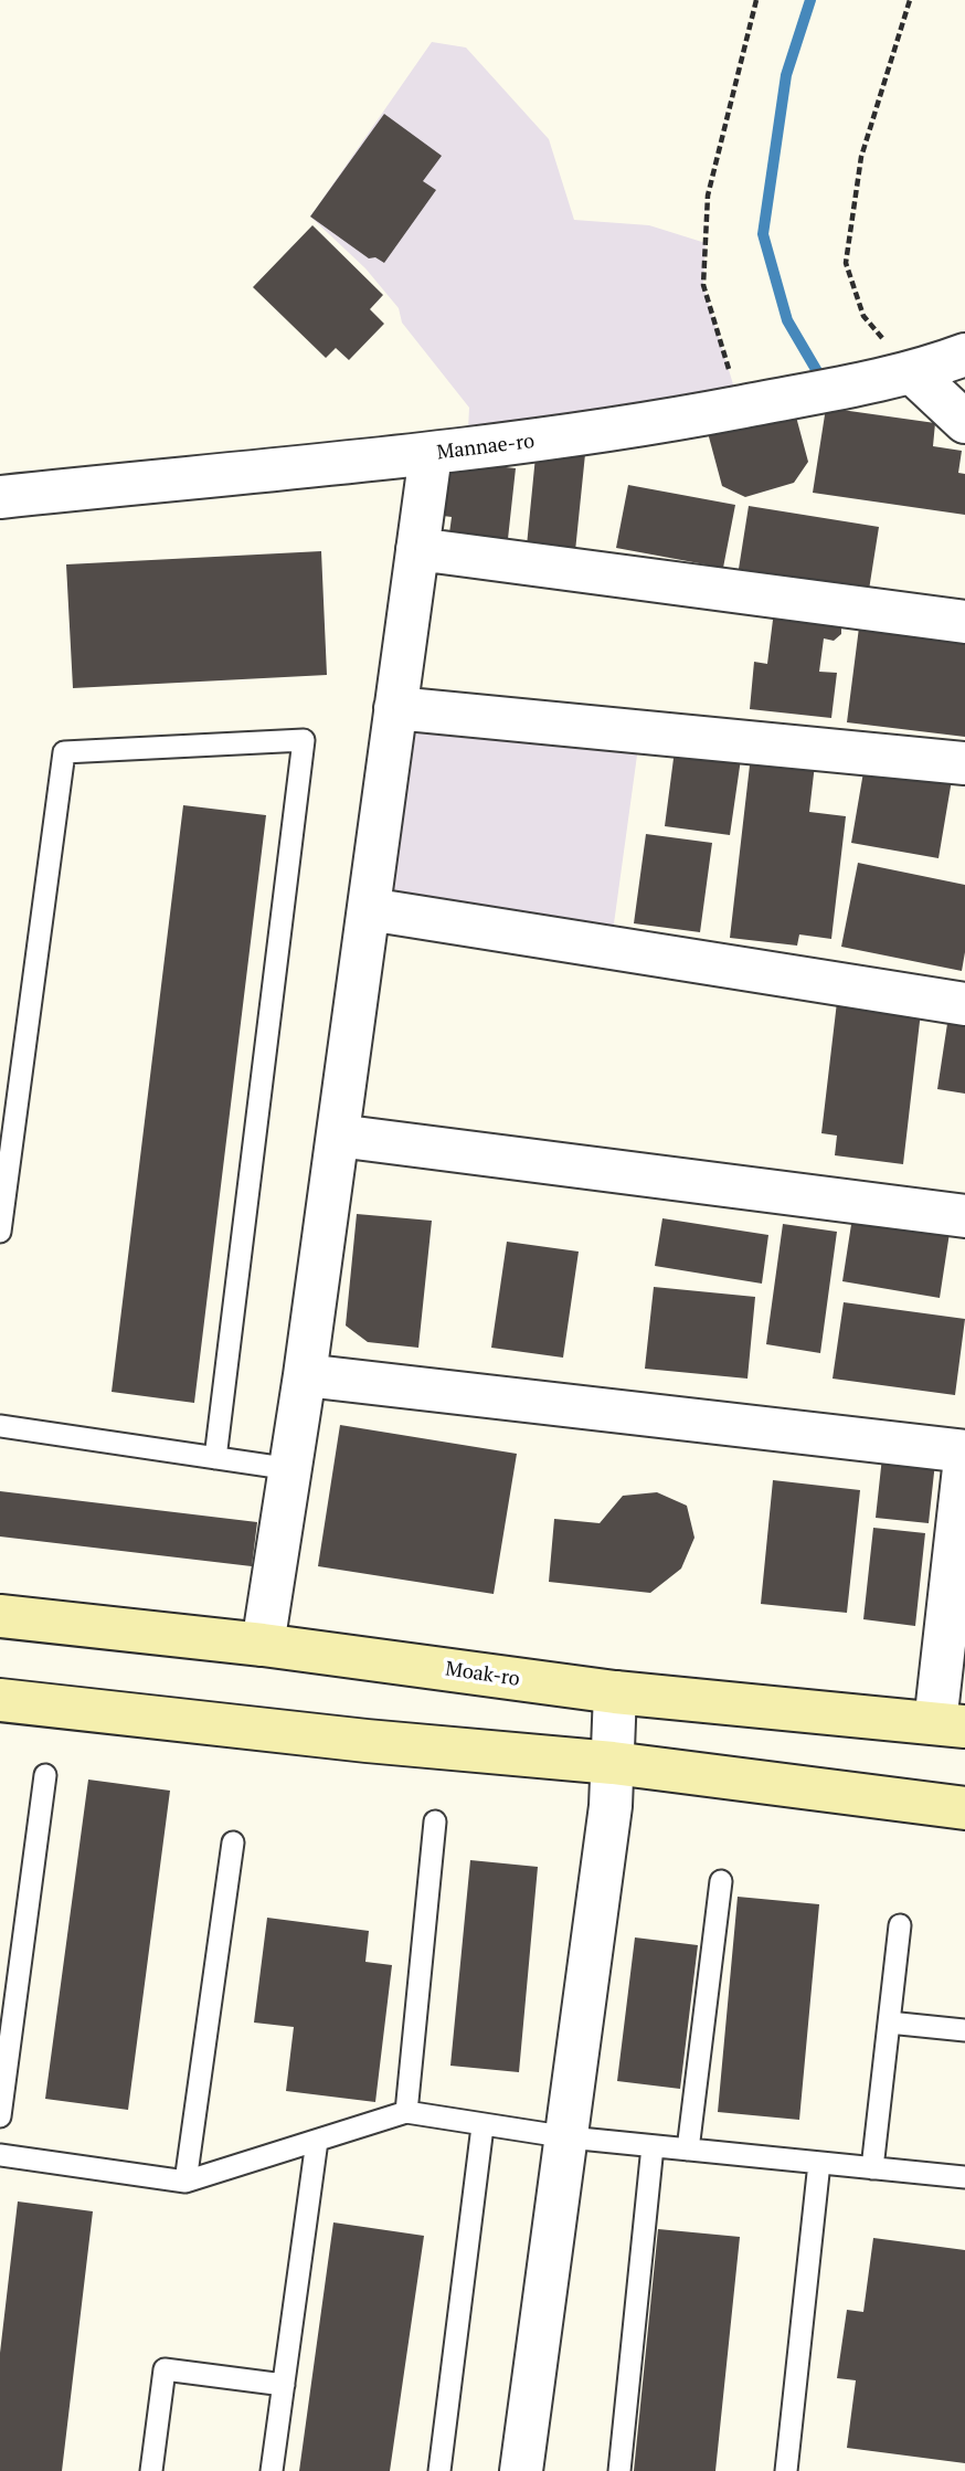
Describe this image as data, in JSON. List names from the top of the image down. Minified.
{"streets":{"street":["Mannae-ro","Moak-ro"]}}
